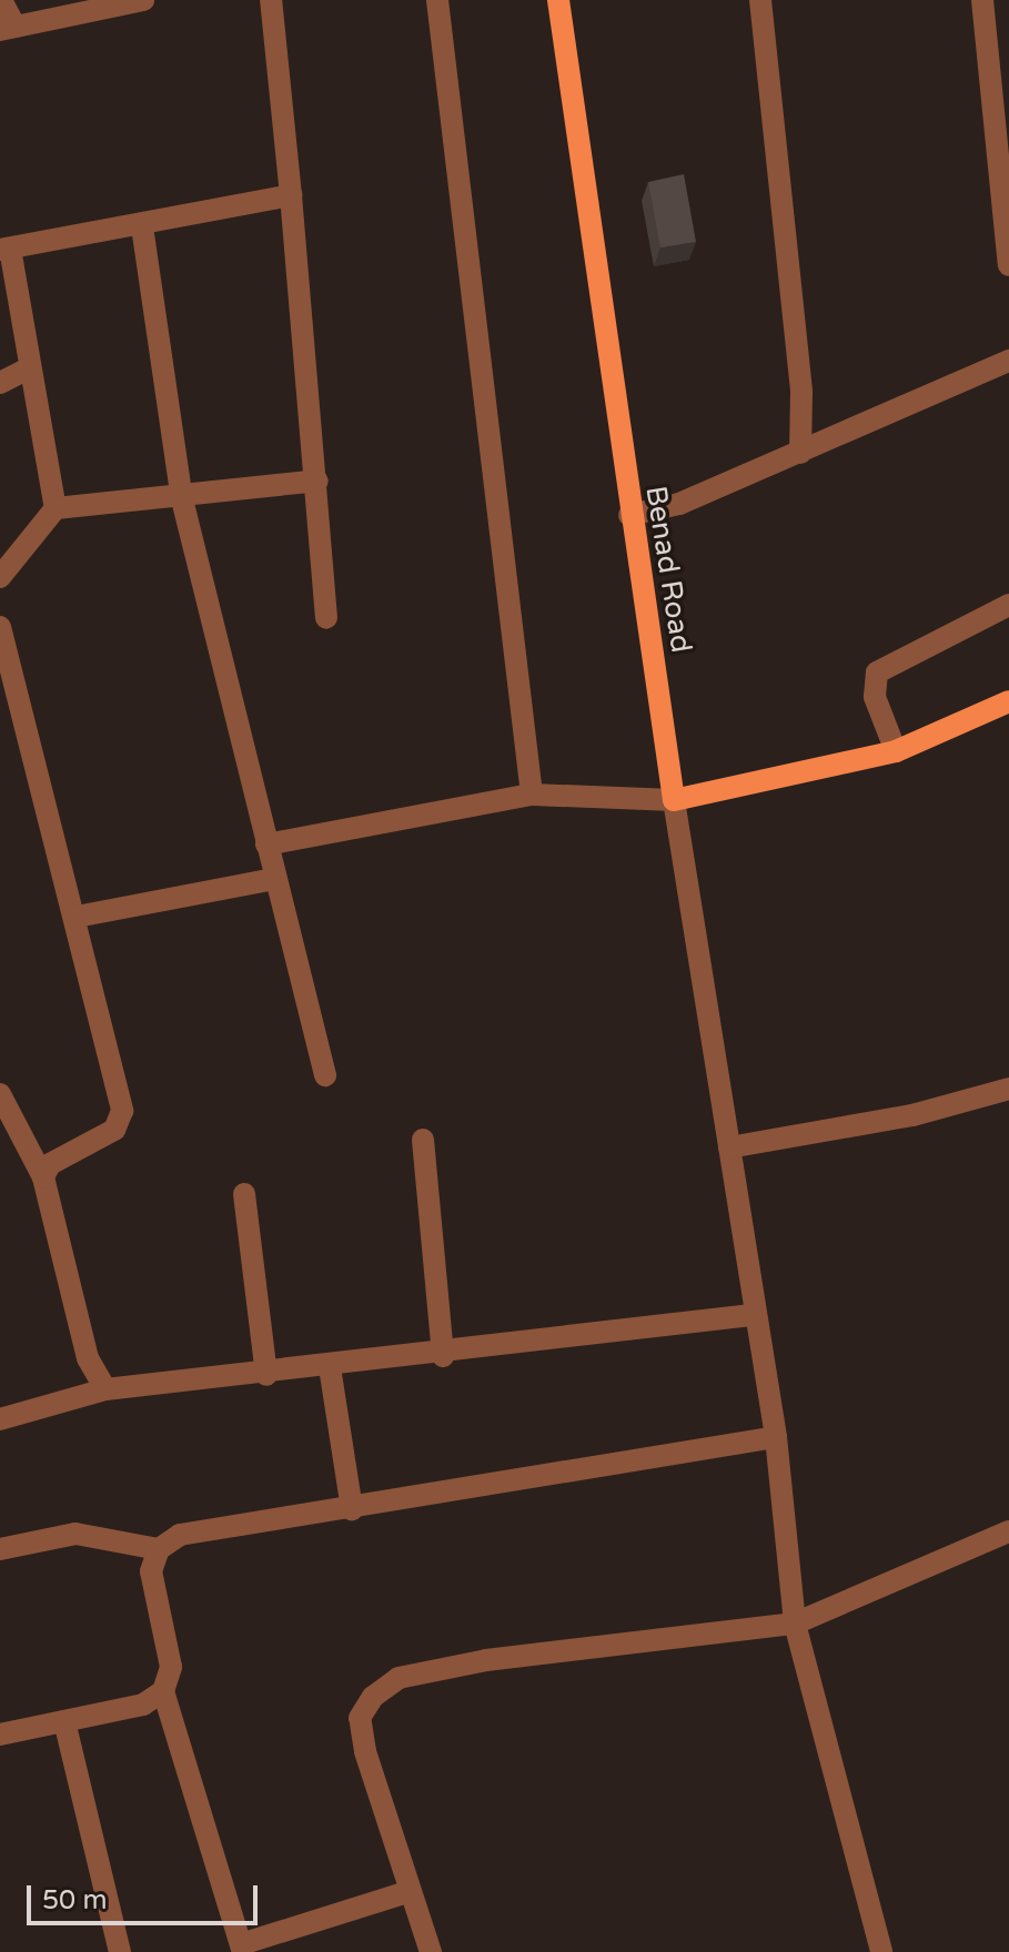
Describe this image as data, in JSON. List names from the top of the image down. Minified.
{"streets":{"main road":["Benad Road"]},"scale_bar":"50 m"}
